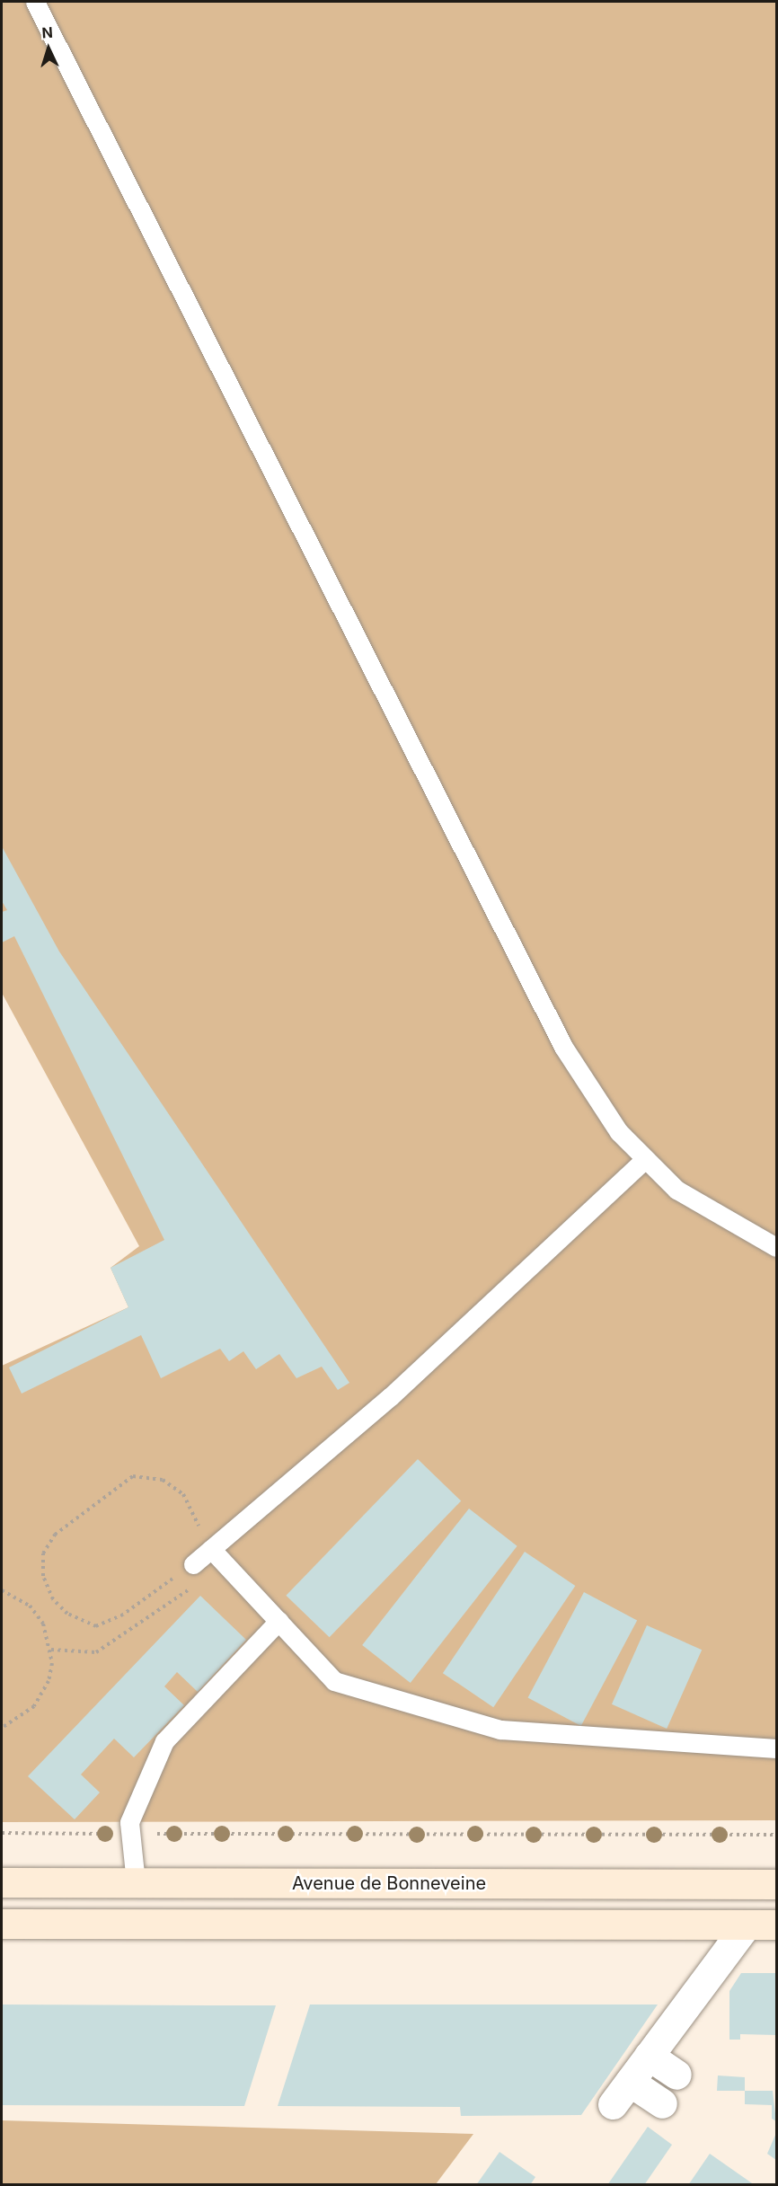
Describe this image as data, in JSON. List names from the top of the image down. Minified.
{"streets":{"street":["Avenue de Bonneveine"]},"north":"top"}
